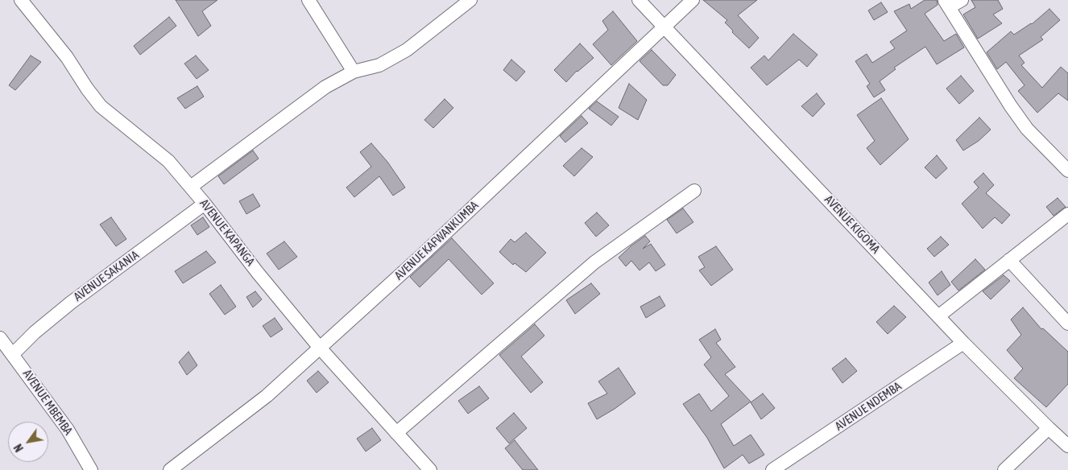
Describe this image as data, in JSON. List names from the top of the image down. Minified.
{"streets":{"street":["AVENUE KIGOMA","AVENUE KAPANGA","AVENUE KAFWANKUMBA","AVENUE SAKANIA","AVENUE MBEMBA","AVENUE NDEMBA"]},"crossings":[["AVENUE KIGOMA","AVENUE KAFWANKUMBA"],["AVENUE KIGOMA","AVENUE NDEMBA"],["AVENUE KAPANGA","AVENUE KAFWANKUMBA"],["AVENUE KAPANGA","AVENUE SAKANIA"],["AVENUE SAKANIA","AVENUE MBEMBA"]],"north":"bottom left"}
